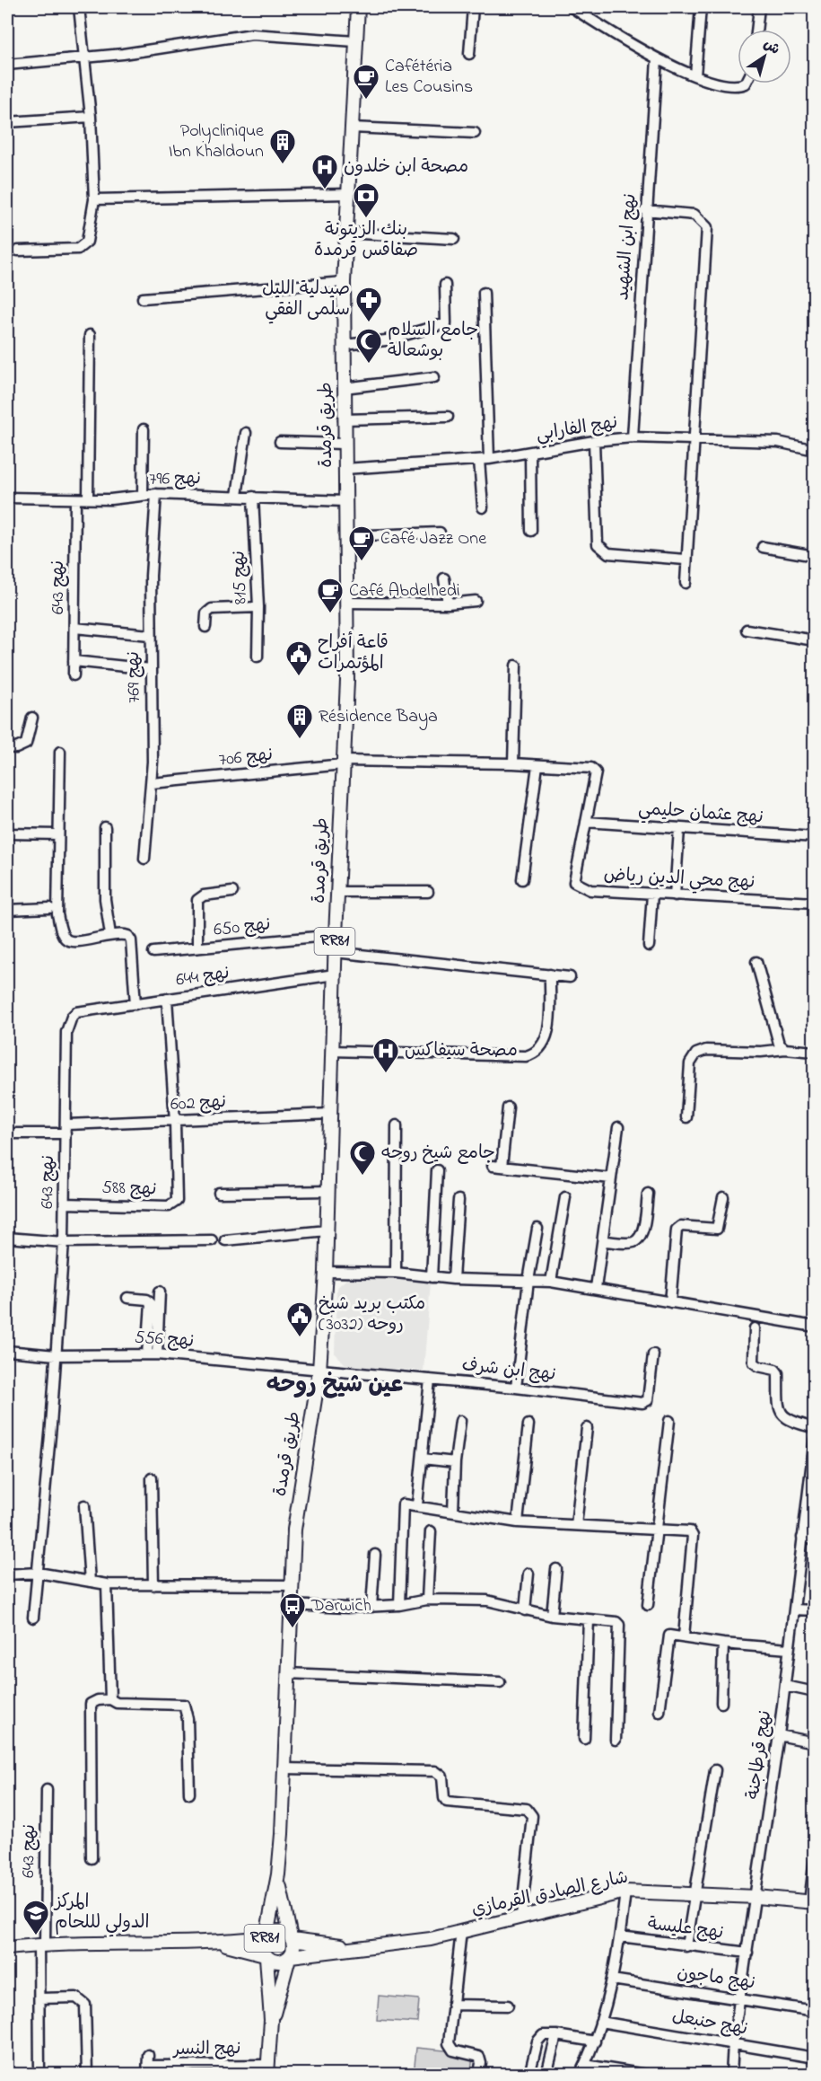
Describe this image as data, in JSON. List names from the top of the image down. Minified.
{"streets":{"main road":["طريق قرمدة","RR81","شارع الصادق القرمازي"],"street":["نهج ابن الشهيد","نهج الفارابي","نهج 796","نهج 815","نهج 643","نهج 769","نهج 706","نهج عثمان حليمي","نهج محي الدين رياض","نهج 650","نهج 644","نهج 602","نهج 588","نهج 556","نهج ابن شرف","نهج قرطاجنة","نهج عليسة","نهج ماجون","نهج حنبعل","نهج النسر"]},"crossings":[["نهج ابن الشهيد","نهج الفارابي"],["طريق قرمدة","نهج الفارابي"],["طريق قرمدة","نهج 796"],["طريق قرمدة","نهج 706"],["طريق قرمدة","نهج 650"],["طريق قرمدة","RR81"],["طريق قرمدة","نهج 644"],["طريق قرمدة","نهج 602"],["طريق قرمدة","نهج 556"],["طريق قرمدة","نهج ابن شرف"],["طريق قرمدة","شارع الصادق القرمازي"],["نهج 796","نهج 815"],["نهج 796","نهج 643"],["نهج 796","نهج 769"],["نهج 643","نهج 644"],["نهج 643","نهج 602"],["نهج 643","نهج 588"],["نهج 643","نهج 556"],["نهج 769","نهج 706"],["نهج 706","نهج عثمان حليمي"],["نهج 706","نهج محي الدين رياض"],["نهج عثمان حليمي","نهج محي الدين رياض"],["RR81","شارع الصادق القرمازي"],["RR81","نهج النسر"],["نهج 602","نهج 588"],["نهج 556","نهج ابن شرف"],["نهج قرطاجنة","شارع الصادق القرمازي"],["نهج قرطاجنة","نهج عليسة"],["نهج قرطاجنة","نهج ماجون"],["نهج قرطاجنة","نهج حنبعل"]],"districts":["عين شيخ روحه"],"places":{"cafe":["Cafétéria Les Cousins","Café Jazz One","Café Abdelhedi"],"building":["Polyclinique Ibn Khaldoun","Résidence Baya"],"hospital":["مصحة ابن خلدون","مصحة سيفاكس"],"bank":["بنك الزيتونة صفاقس قرمدة"],"pharmacy":["صيدلية الليل سلمى الفقي"],"mosque":["جامع السلام بوشعالة","جامع شيخ روحه"],"public building":["قاعة أفراح المؤتمرات","مكتب بريد شيخ روحه (3032)"],"bus stop":["Darwich"],"school or university":["المركز الدولي لللحام"]},"north":"top right"}
